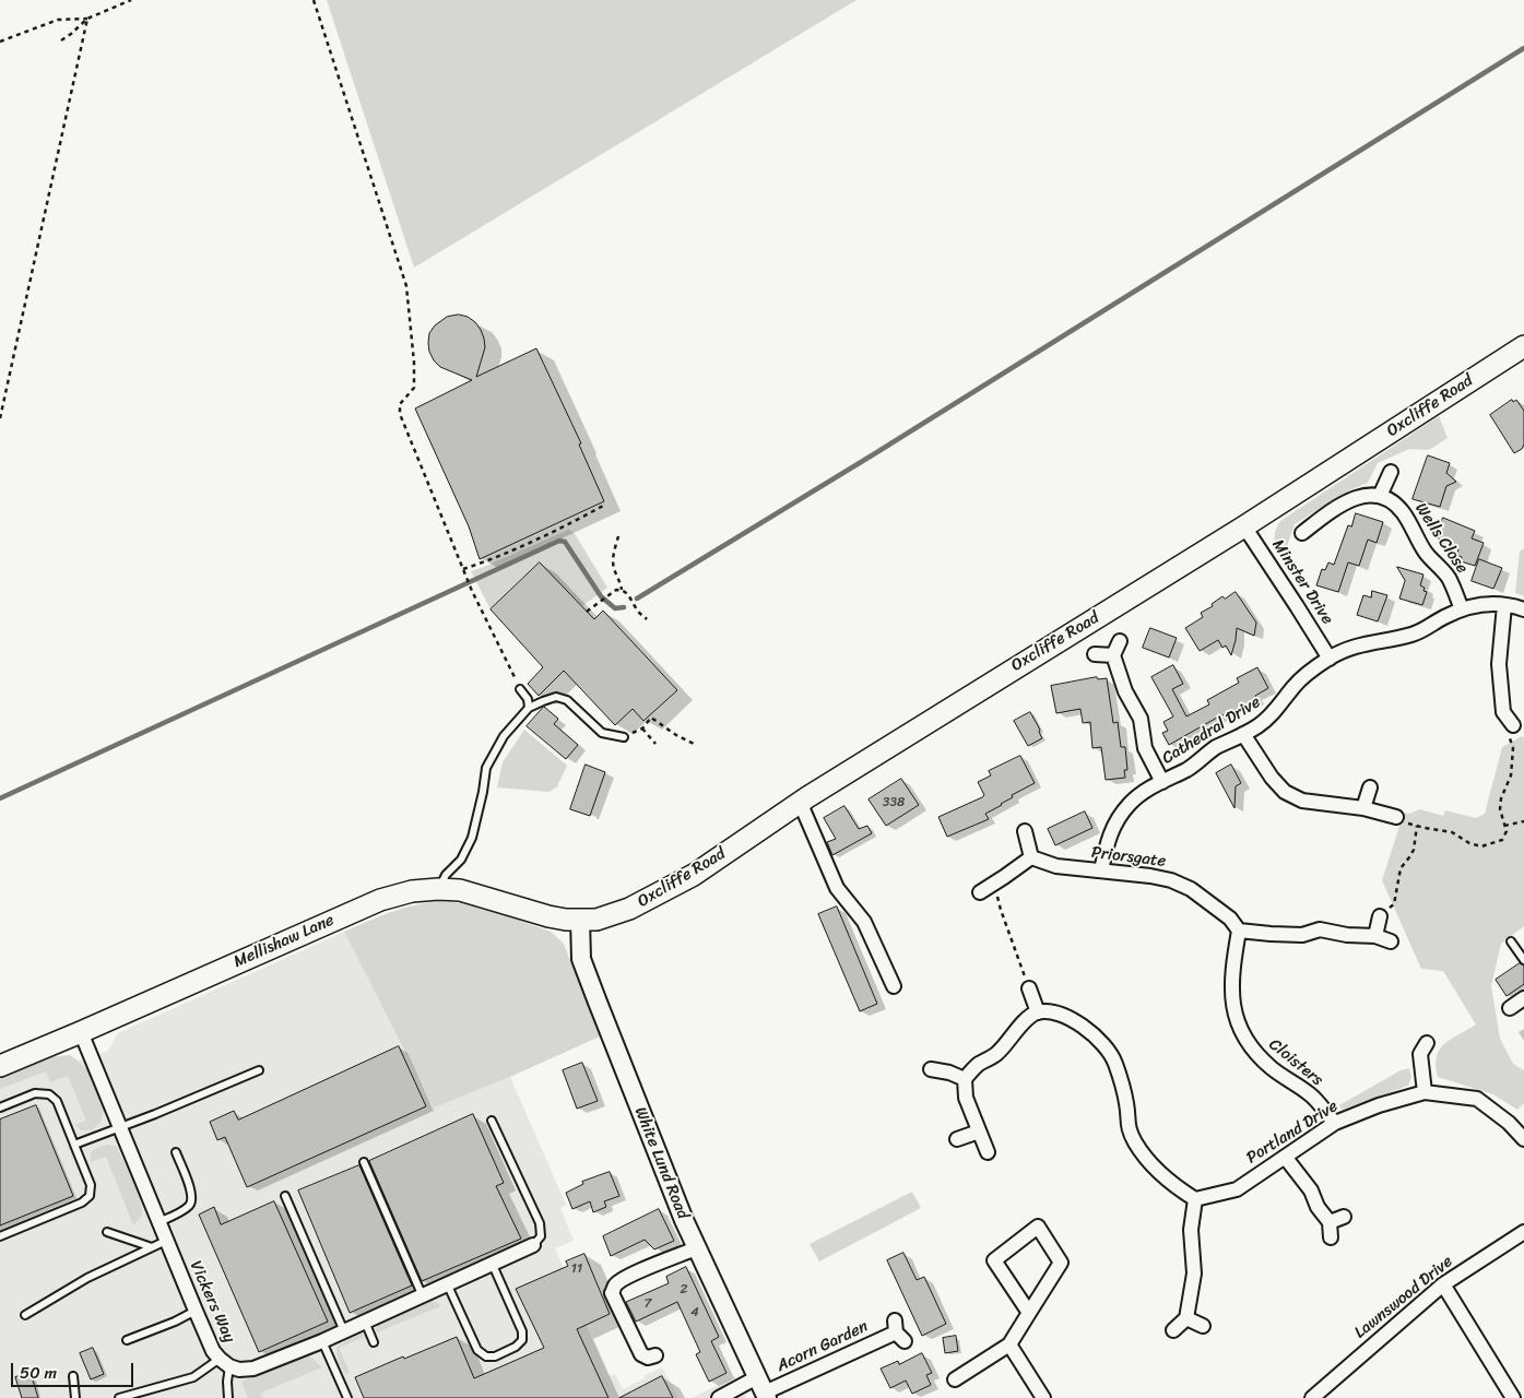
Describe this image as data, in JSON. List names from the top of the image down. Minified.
{"streets":{"main road":["Oxcliffe Road","Mellishaw Lane"],"street":["Wells Close","Minster Drive","Cathedral Drive","Priorsgate","Cloisters","Portland Drive","White Lund Road","Lawnswood Drive","Vickers Way","Acorn Garden"]},"crossings":[["Oxcliffe Road","Minster Drive"],["Oxcliffe Road","Mellishaw Lane"],["Oxcliffe Road","White Lund Road"],["Wells Close","Cathedral Drive"],["Minster Drive","Cathedral Drive"],["Cathedral Drive","Priorsgate"],["Priorsgate","Cloisters"],["Mellishaw Lane","White Lund Road"],["Mellishaw Lane","Vickers Way"],["Cloisters","Portland Drive"],["White Lund Road","Acorn Garden"]],"house_numbers":["338","11","2","7","4"],"scale_bar":"50 m"}
